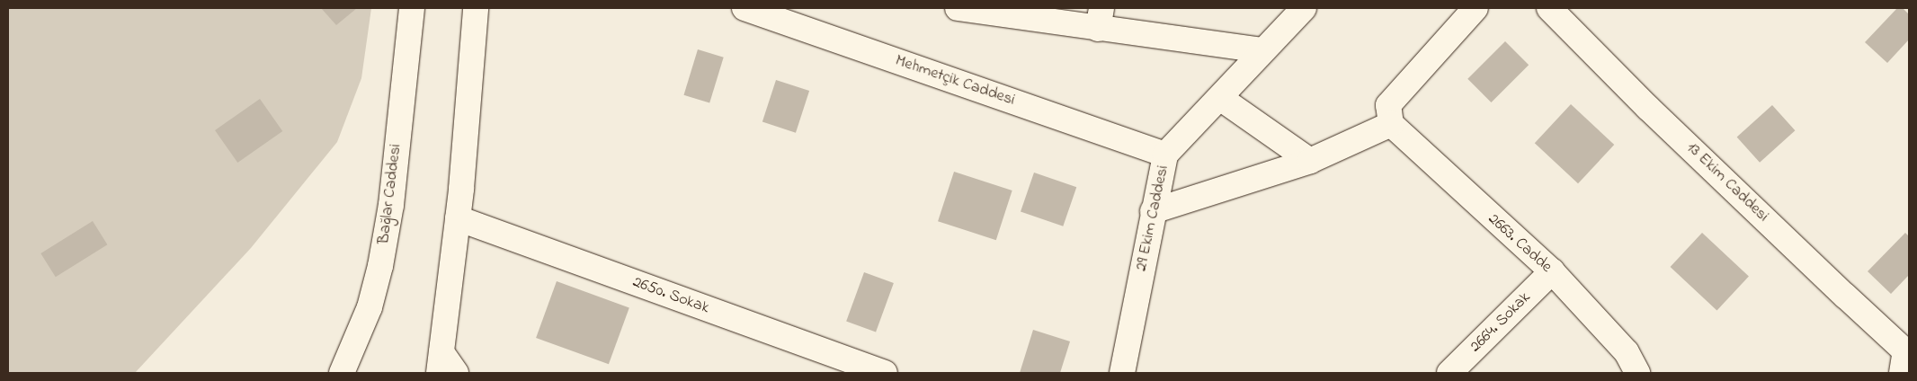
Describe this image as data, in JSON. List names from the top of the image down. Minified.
{"streets":{"street":["Mehmetçik Caddesi","13 Ekim Caddesi","Bağlar Caddesi","29 Ekim Caddesi","2663. Cadde","2650. Sokak","2664. Sokak"]},"crossings":[["Mehmetçik Caddesi","29 Ekim Caddesi"],["2663. Cadde","2664. Sokak"]]}
